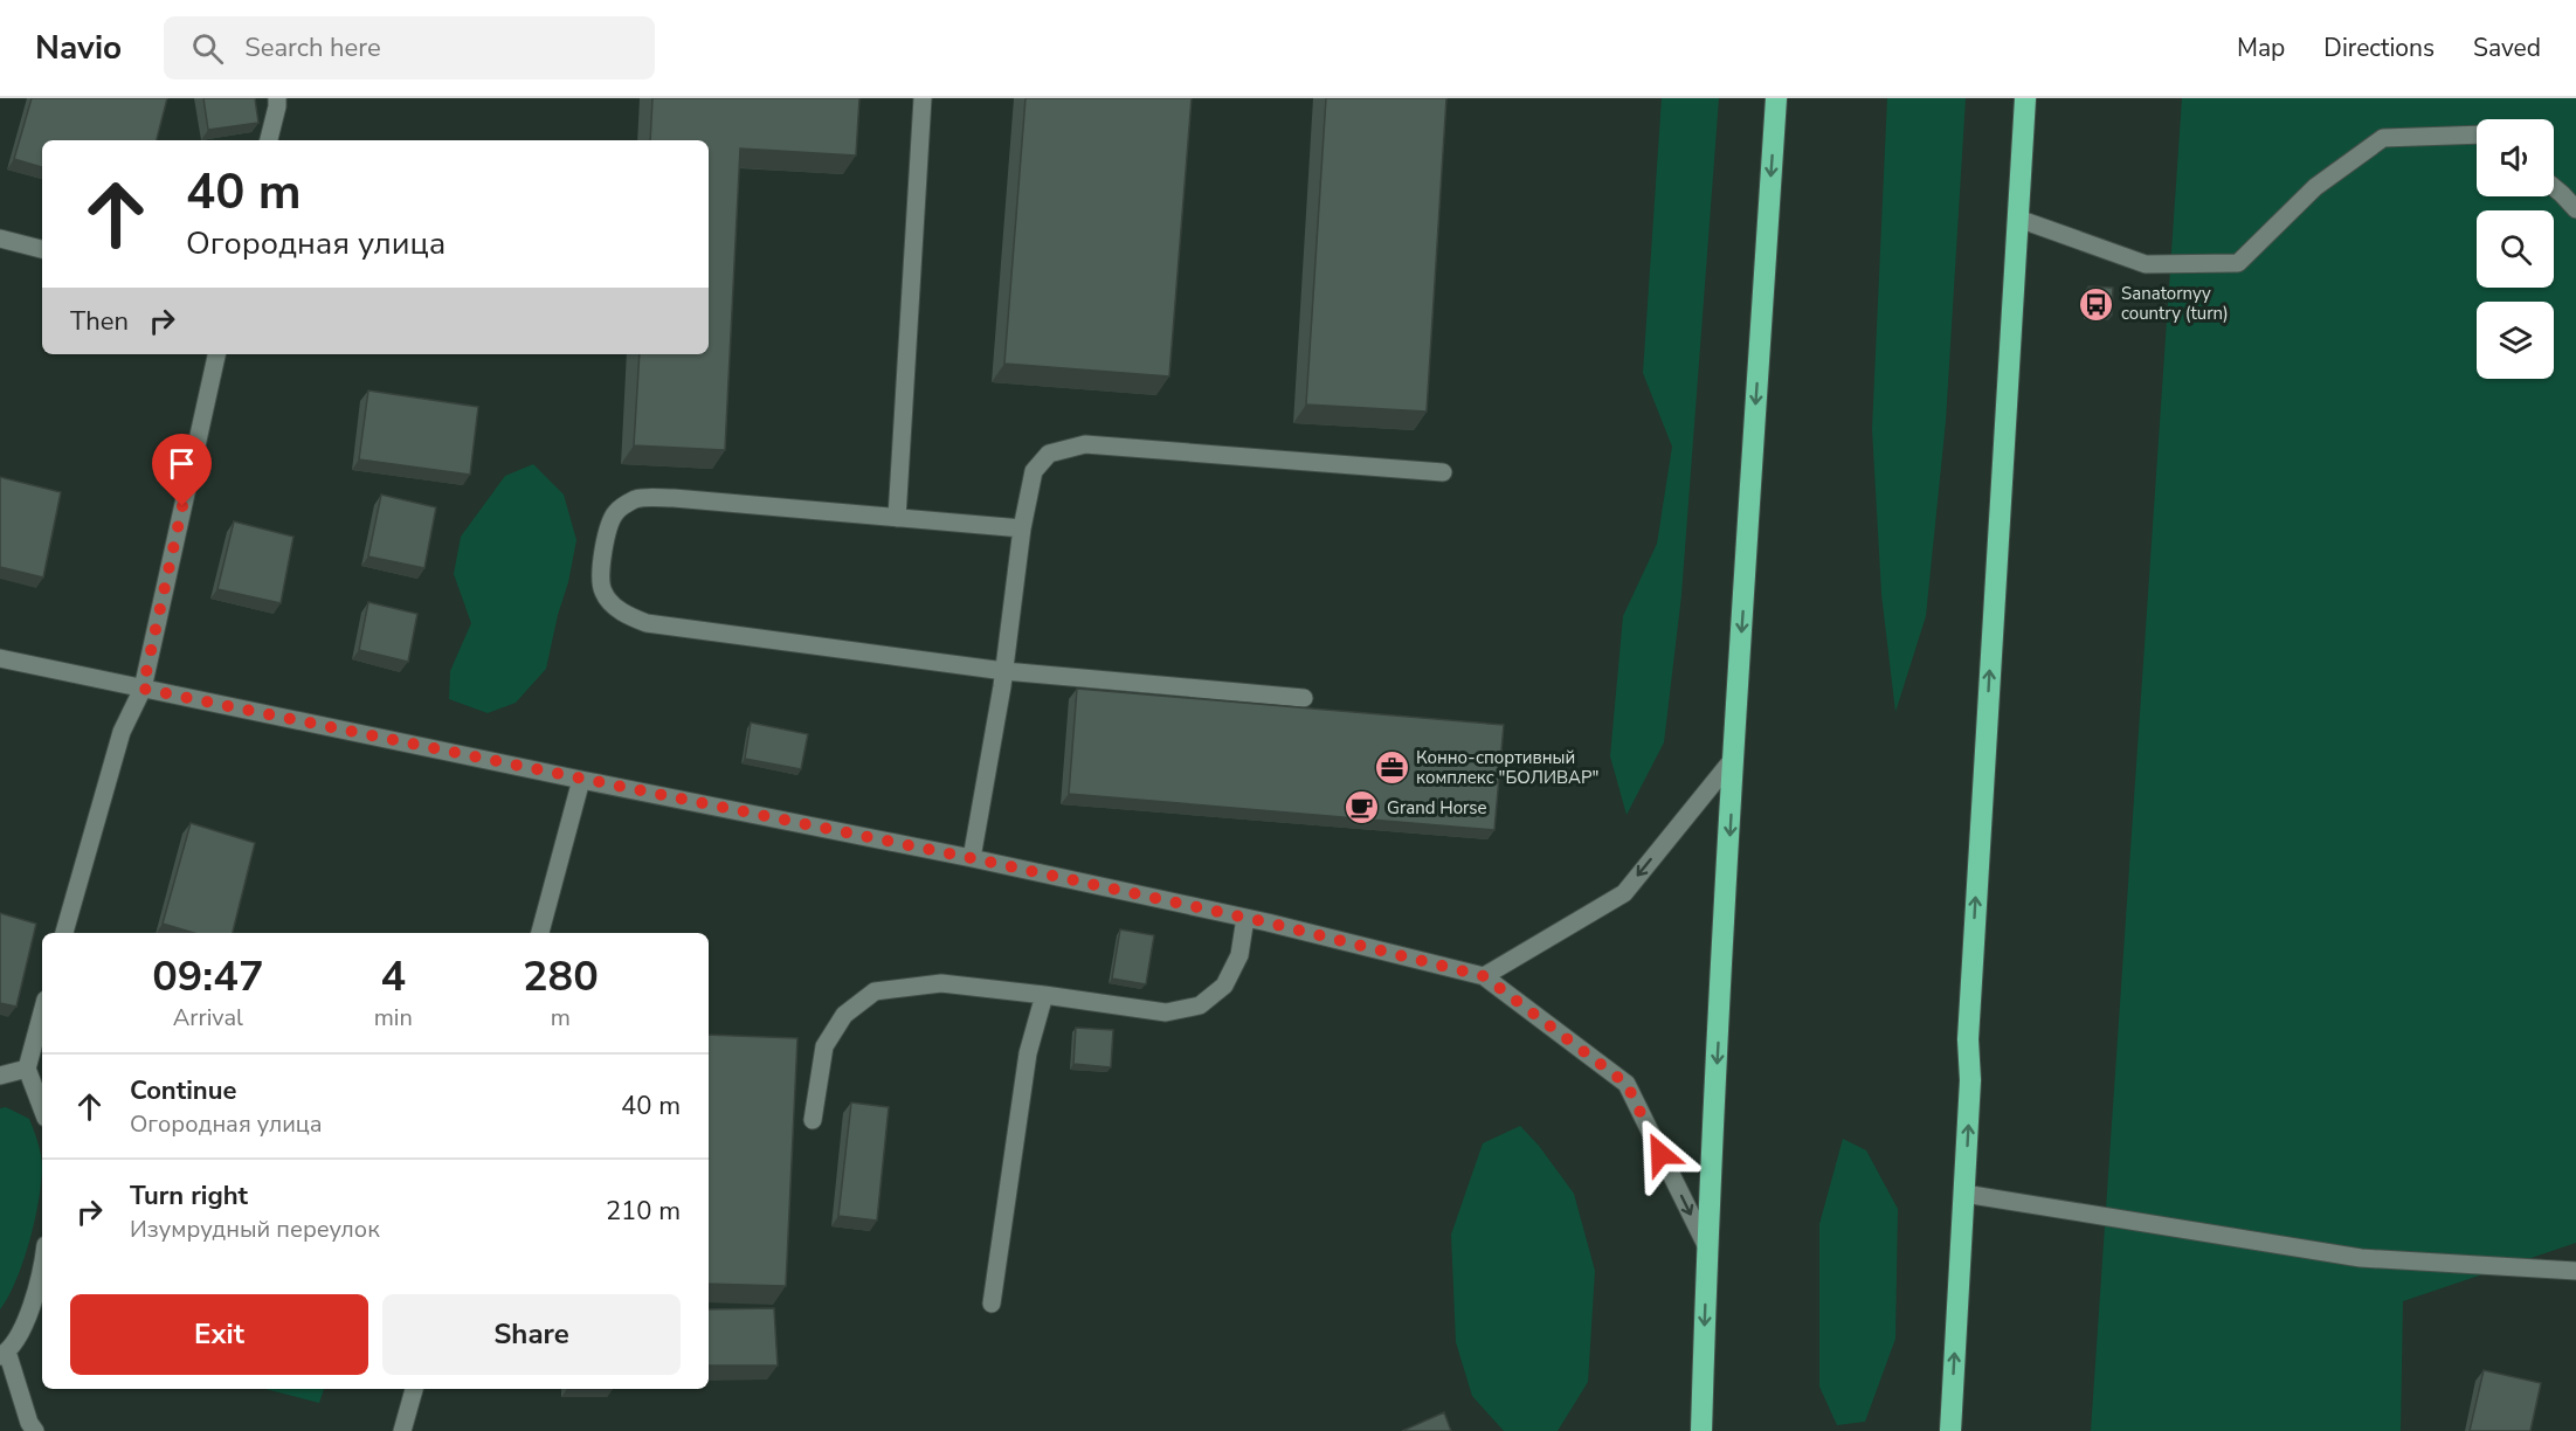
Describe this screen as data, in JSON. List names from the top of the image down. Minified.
{"places":{"bus stop":["Sanatornyy country (turn)"],"office":["Конно-спортивный комплекс \"БОЛИВАР\""],"cafe":["Grand Horse"]},"page":{"header":"Navio","search":"Search here","nav":["Map","Directions","Saved"],"turn":["40 m","Огородная улица"],"then":"Then","eta":["09:47","Arrival","4","min","280","m"],"list":[{"name":"Continue","note":"Огородная улица","value":"40 m"},{"name":"Turn right","note":"Изумрудный переулок","value":"210 m"}],"buttons":["Exit","Share"]}}
